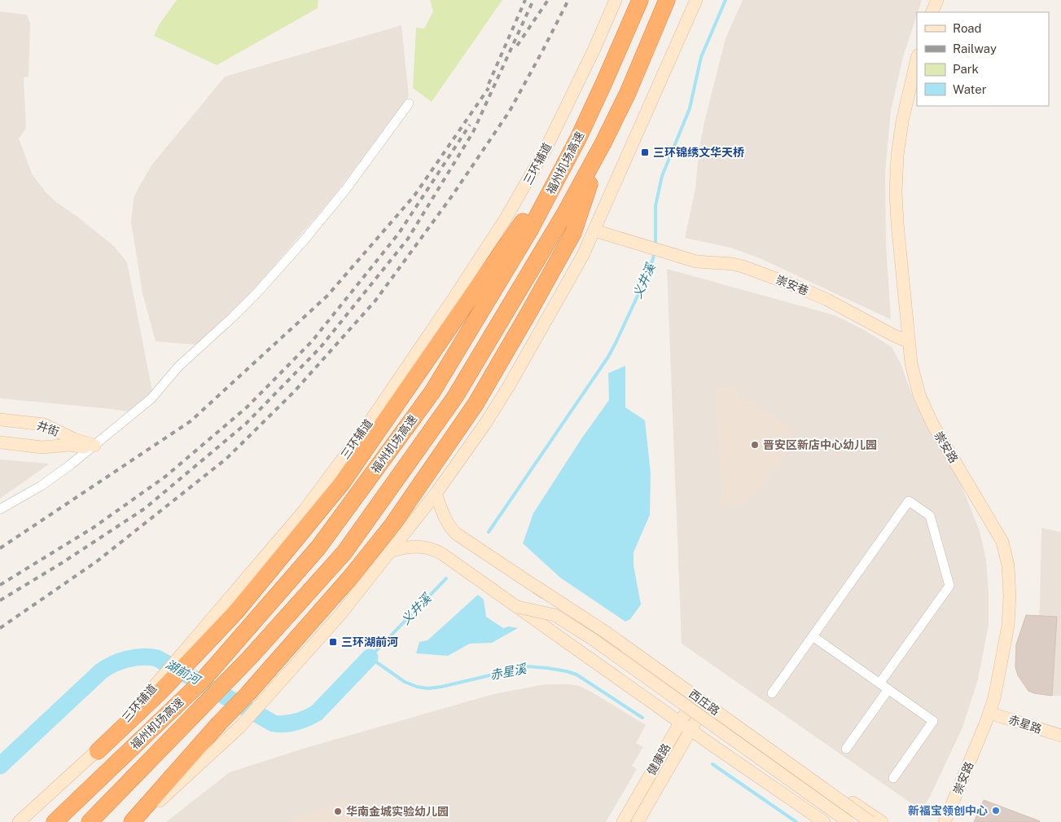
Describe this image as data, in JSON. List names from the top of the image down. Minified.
{"streets":{"highway":["福州机场高速"],"street":["三环辅道","崇安巷","井街","崇安路","西庄路","赤星路","健康路"]},"crossings":[["崇安巷","崇安路"],["崇安路","赤星路"]],"water":["义井溪","湖前河","赤星溪"],"places":{"transit":["三环锦绣文华天桥","三环湖前河"],"other":["晋安区新店中心幼儿园","新福宝领创中心","华南金城实验幼儿园"]},"legend":["Road","Railway","Park","Water"]}
